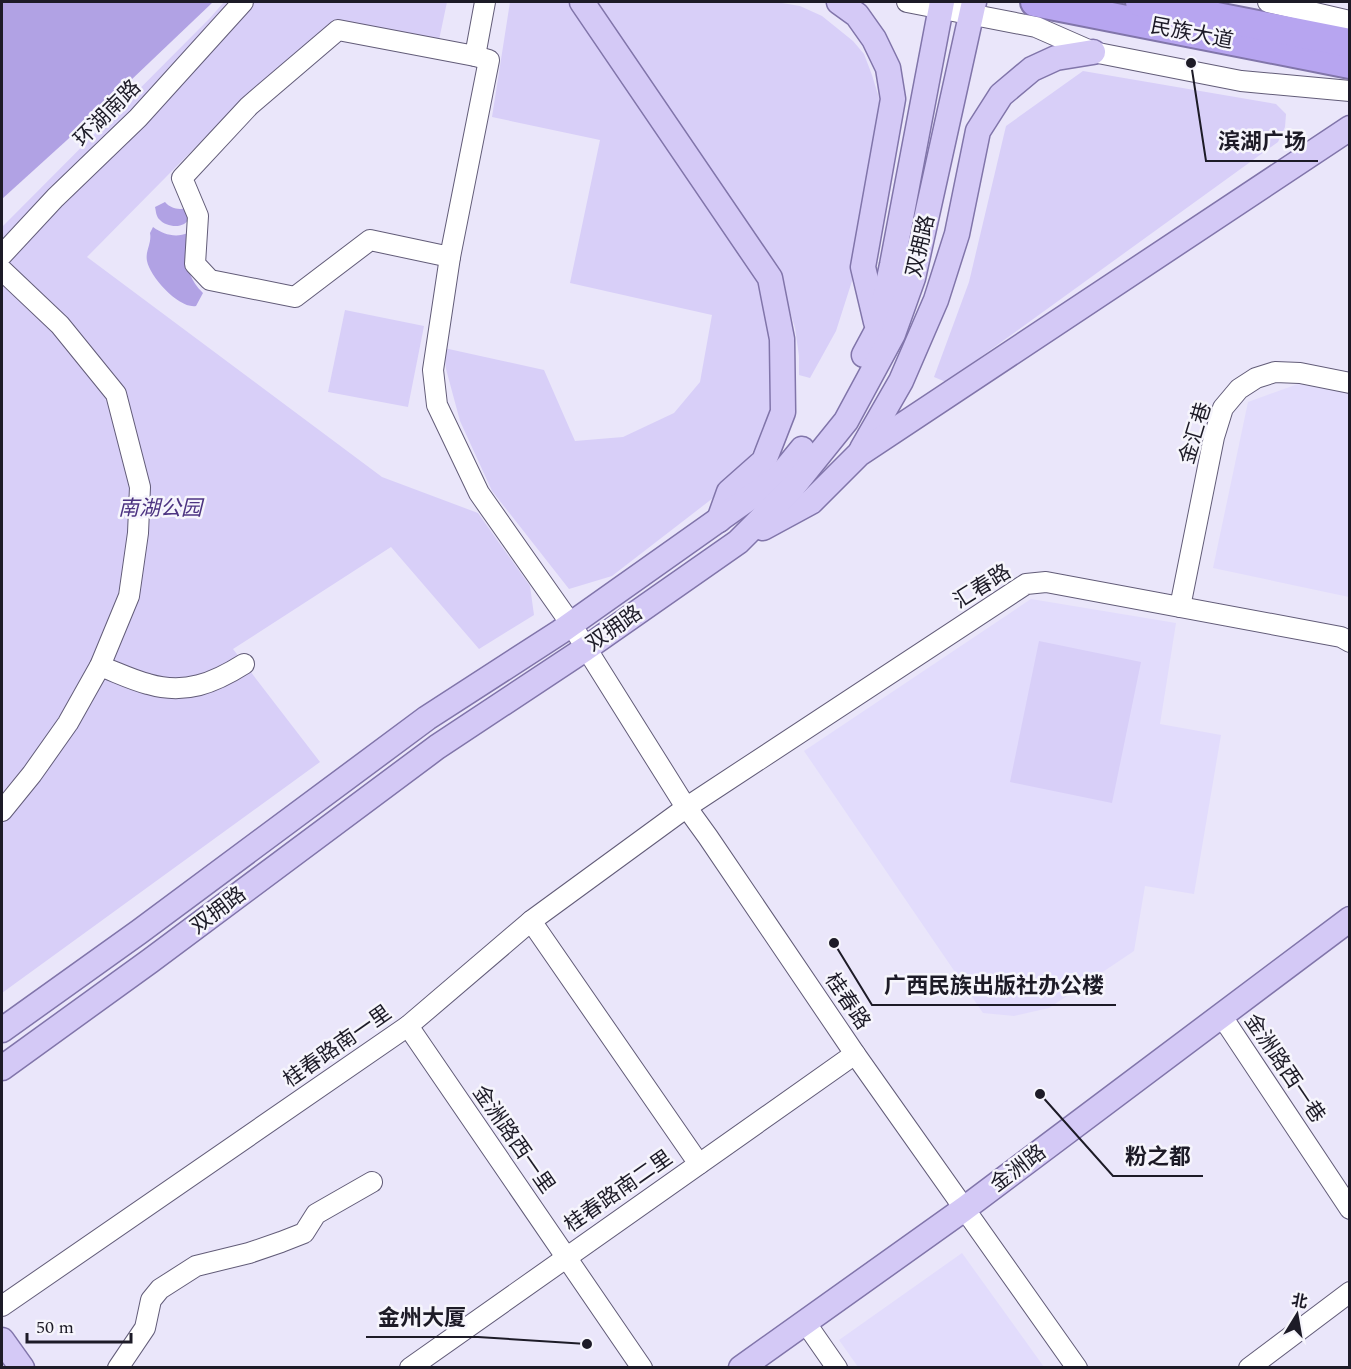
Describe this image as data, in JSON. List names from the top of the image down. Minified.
{"streets":{"highway":["民族大道"],"main road":["双拥路","金洲路"],"street":["环湖南路","金汇巷","汇春路","桂春路","桂春路南一里","金洲路西一巷","金洲路西一里","桂春路南二里"]},"crossings":[["双拥路","桂春路"],["金汇巷","汇春路"],["汇春路","桂春路"],["汇春路","桂春路南一里"],["桂春路","桂春路南一里"],["桂春路","金洲路"],["桂春路","桂春路南二里"],["桂春路南一里","金洲路西一里"],["金洲路西一巷","金洲路"],["金洲路西一里","桂春路南二里"]],"parks":["南湖公园"],"places":["滨湖广场","广西民族出版社办公楼","粉之都","金州大厦"],"scale_bar":"50 m","north":"top"}
